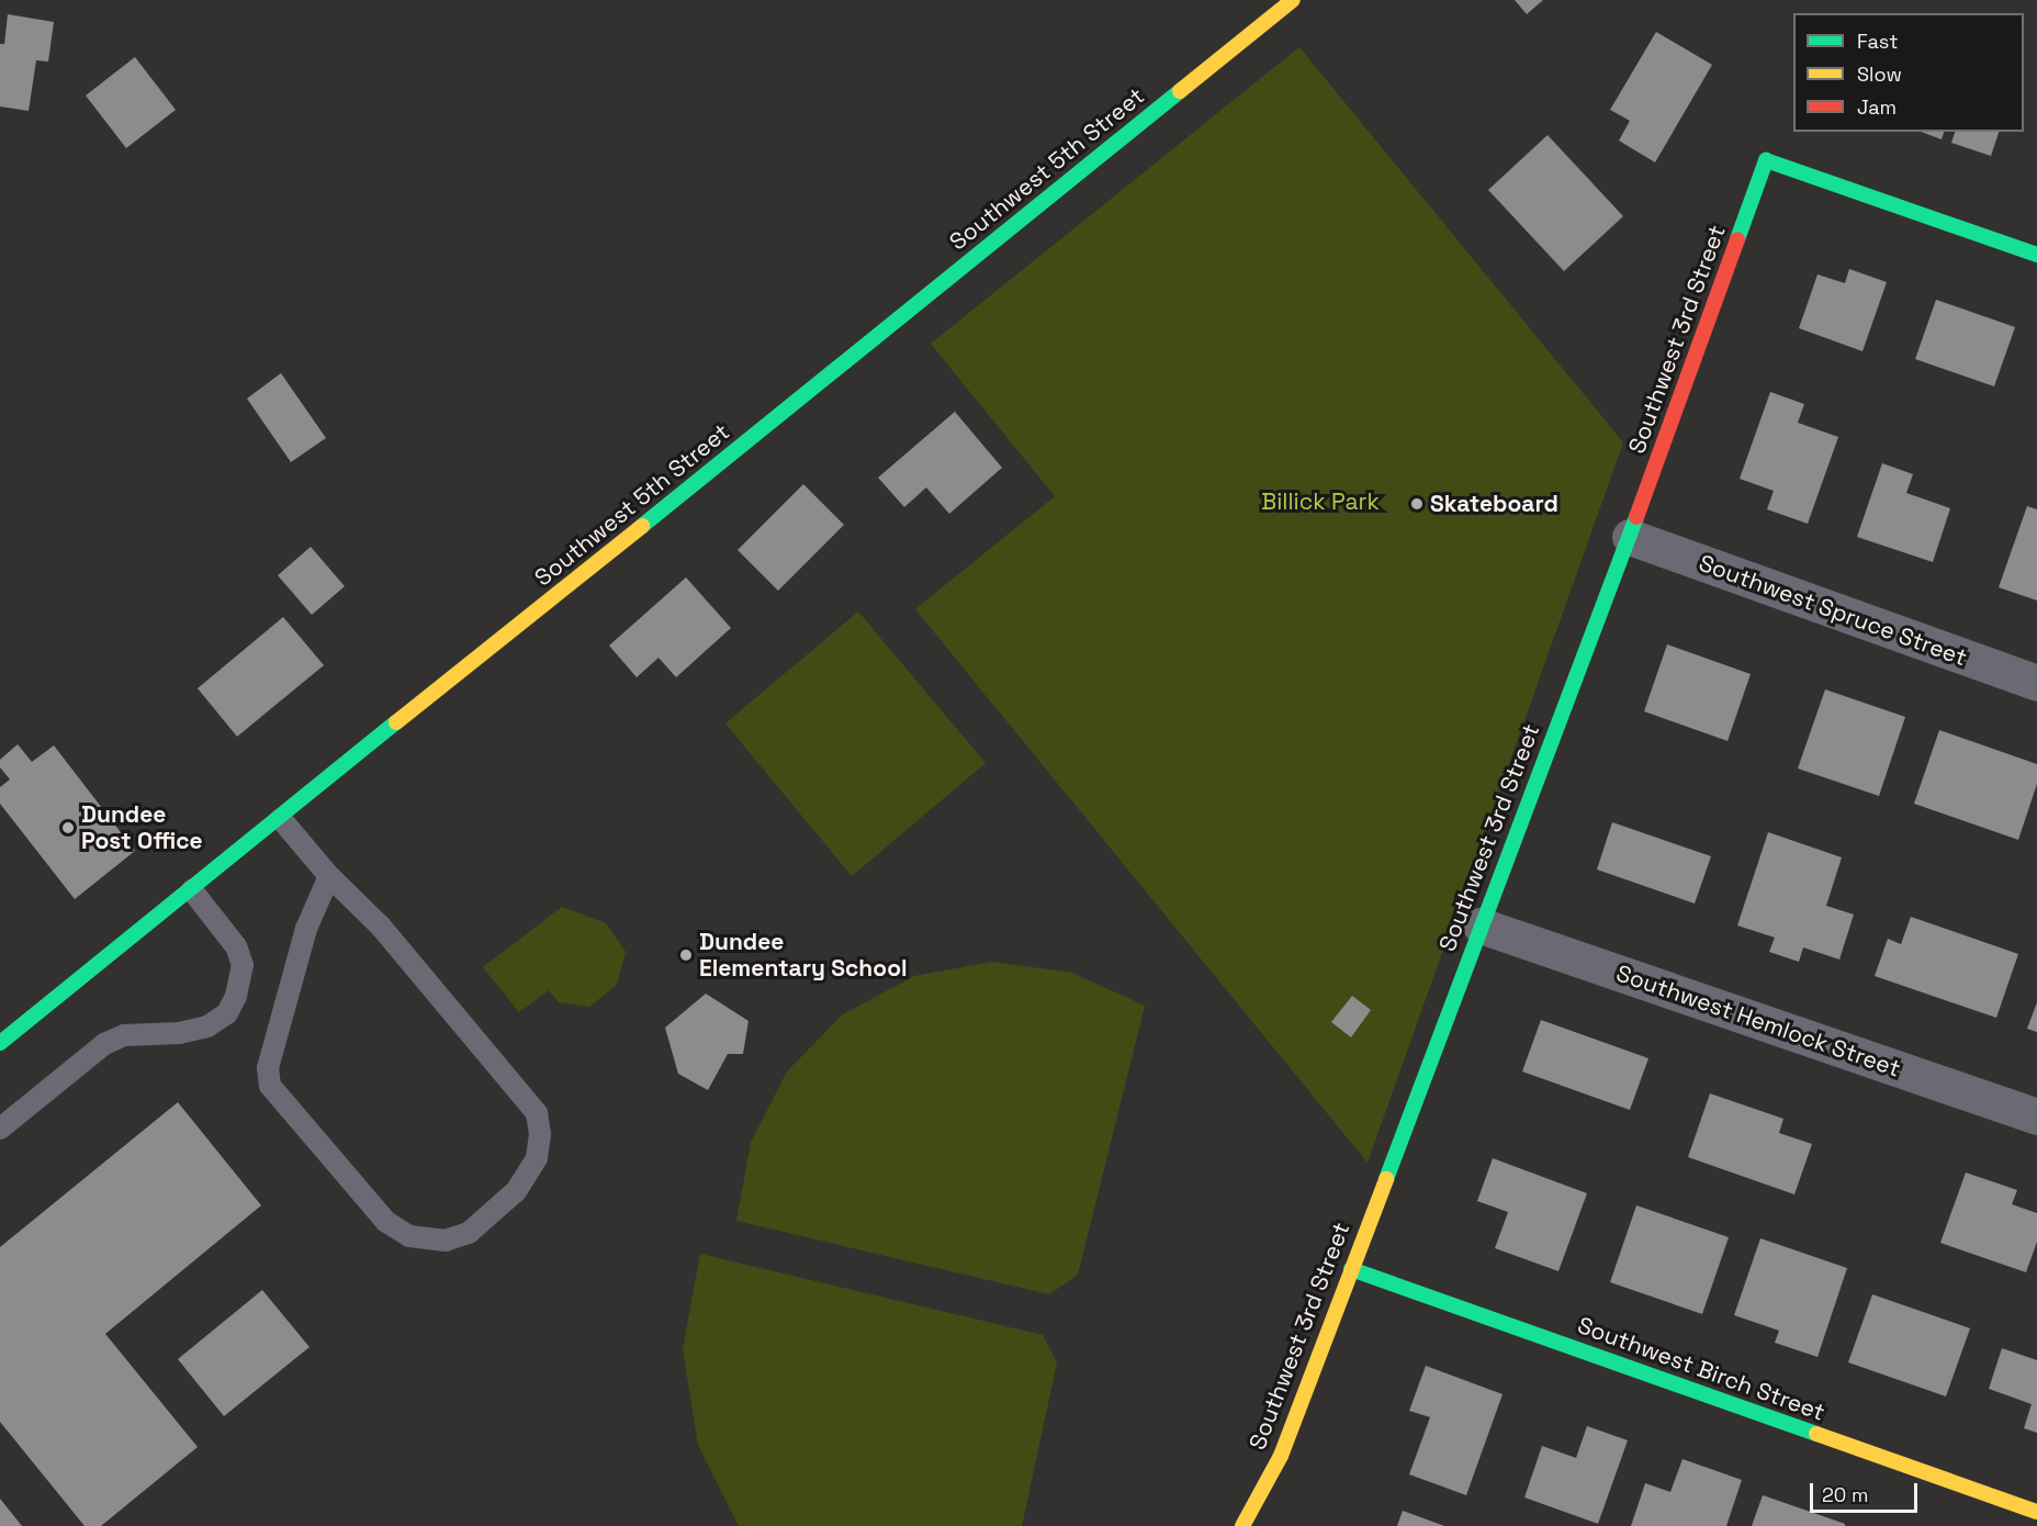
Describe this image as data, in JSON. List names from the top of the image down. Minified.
{"streets":{"street":["Southwest 5th Street","Southwest 3rd Street","Southwest Spruce Street","Southwest Hemlock Street","Southwest Birch Street"]},"crossings":[["Southwest 3rd Street","Southwest Spruce Street"],["Southwest 3rd Street","Southwest Hemlock Street"],["Southwest 3rd Street","Southwest Birch Street"]],"parks":["Billick Park"],"places":["Skateboard","Dundee Post Office","Dundee Elementary School"],"legend":["Fast","Slow","Jam"],"scale_bar":"20 m"}
